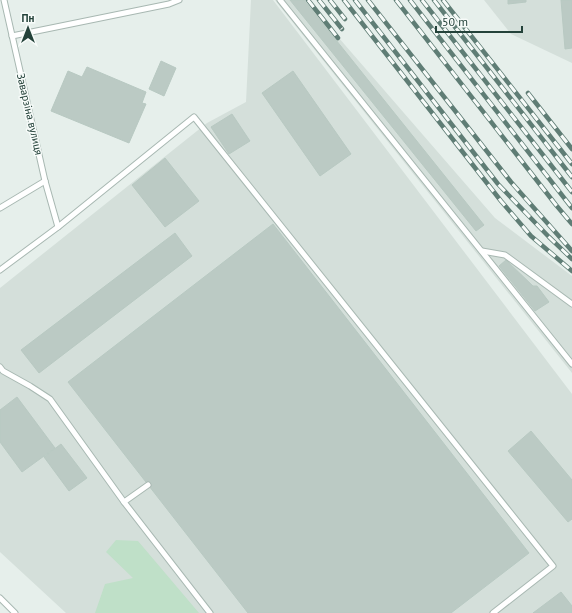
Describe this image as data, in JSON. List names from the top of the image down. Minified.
{"streets":{"lane":["Заварзіна вулиця"]},"scale_bar":"50 m","north":"top"}
